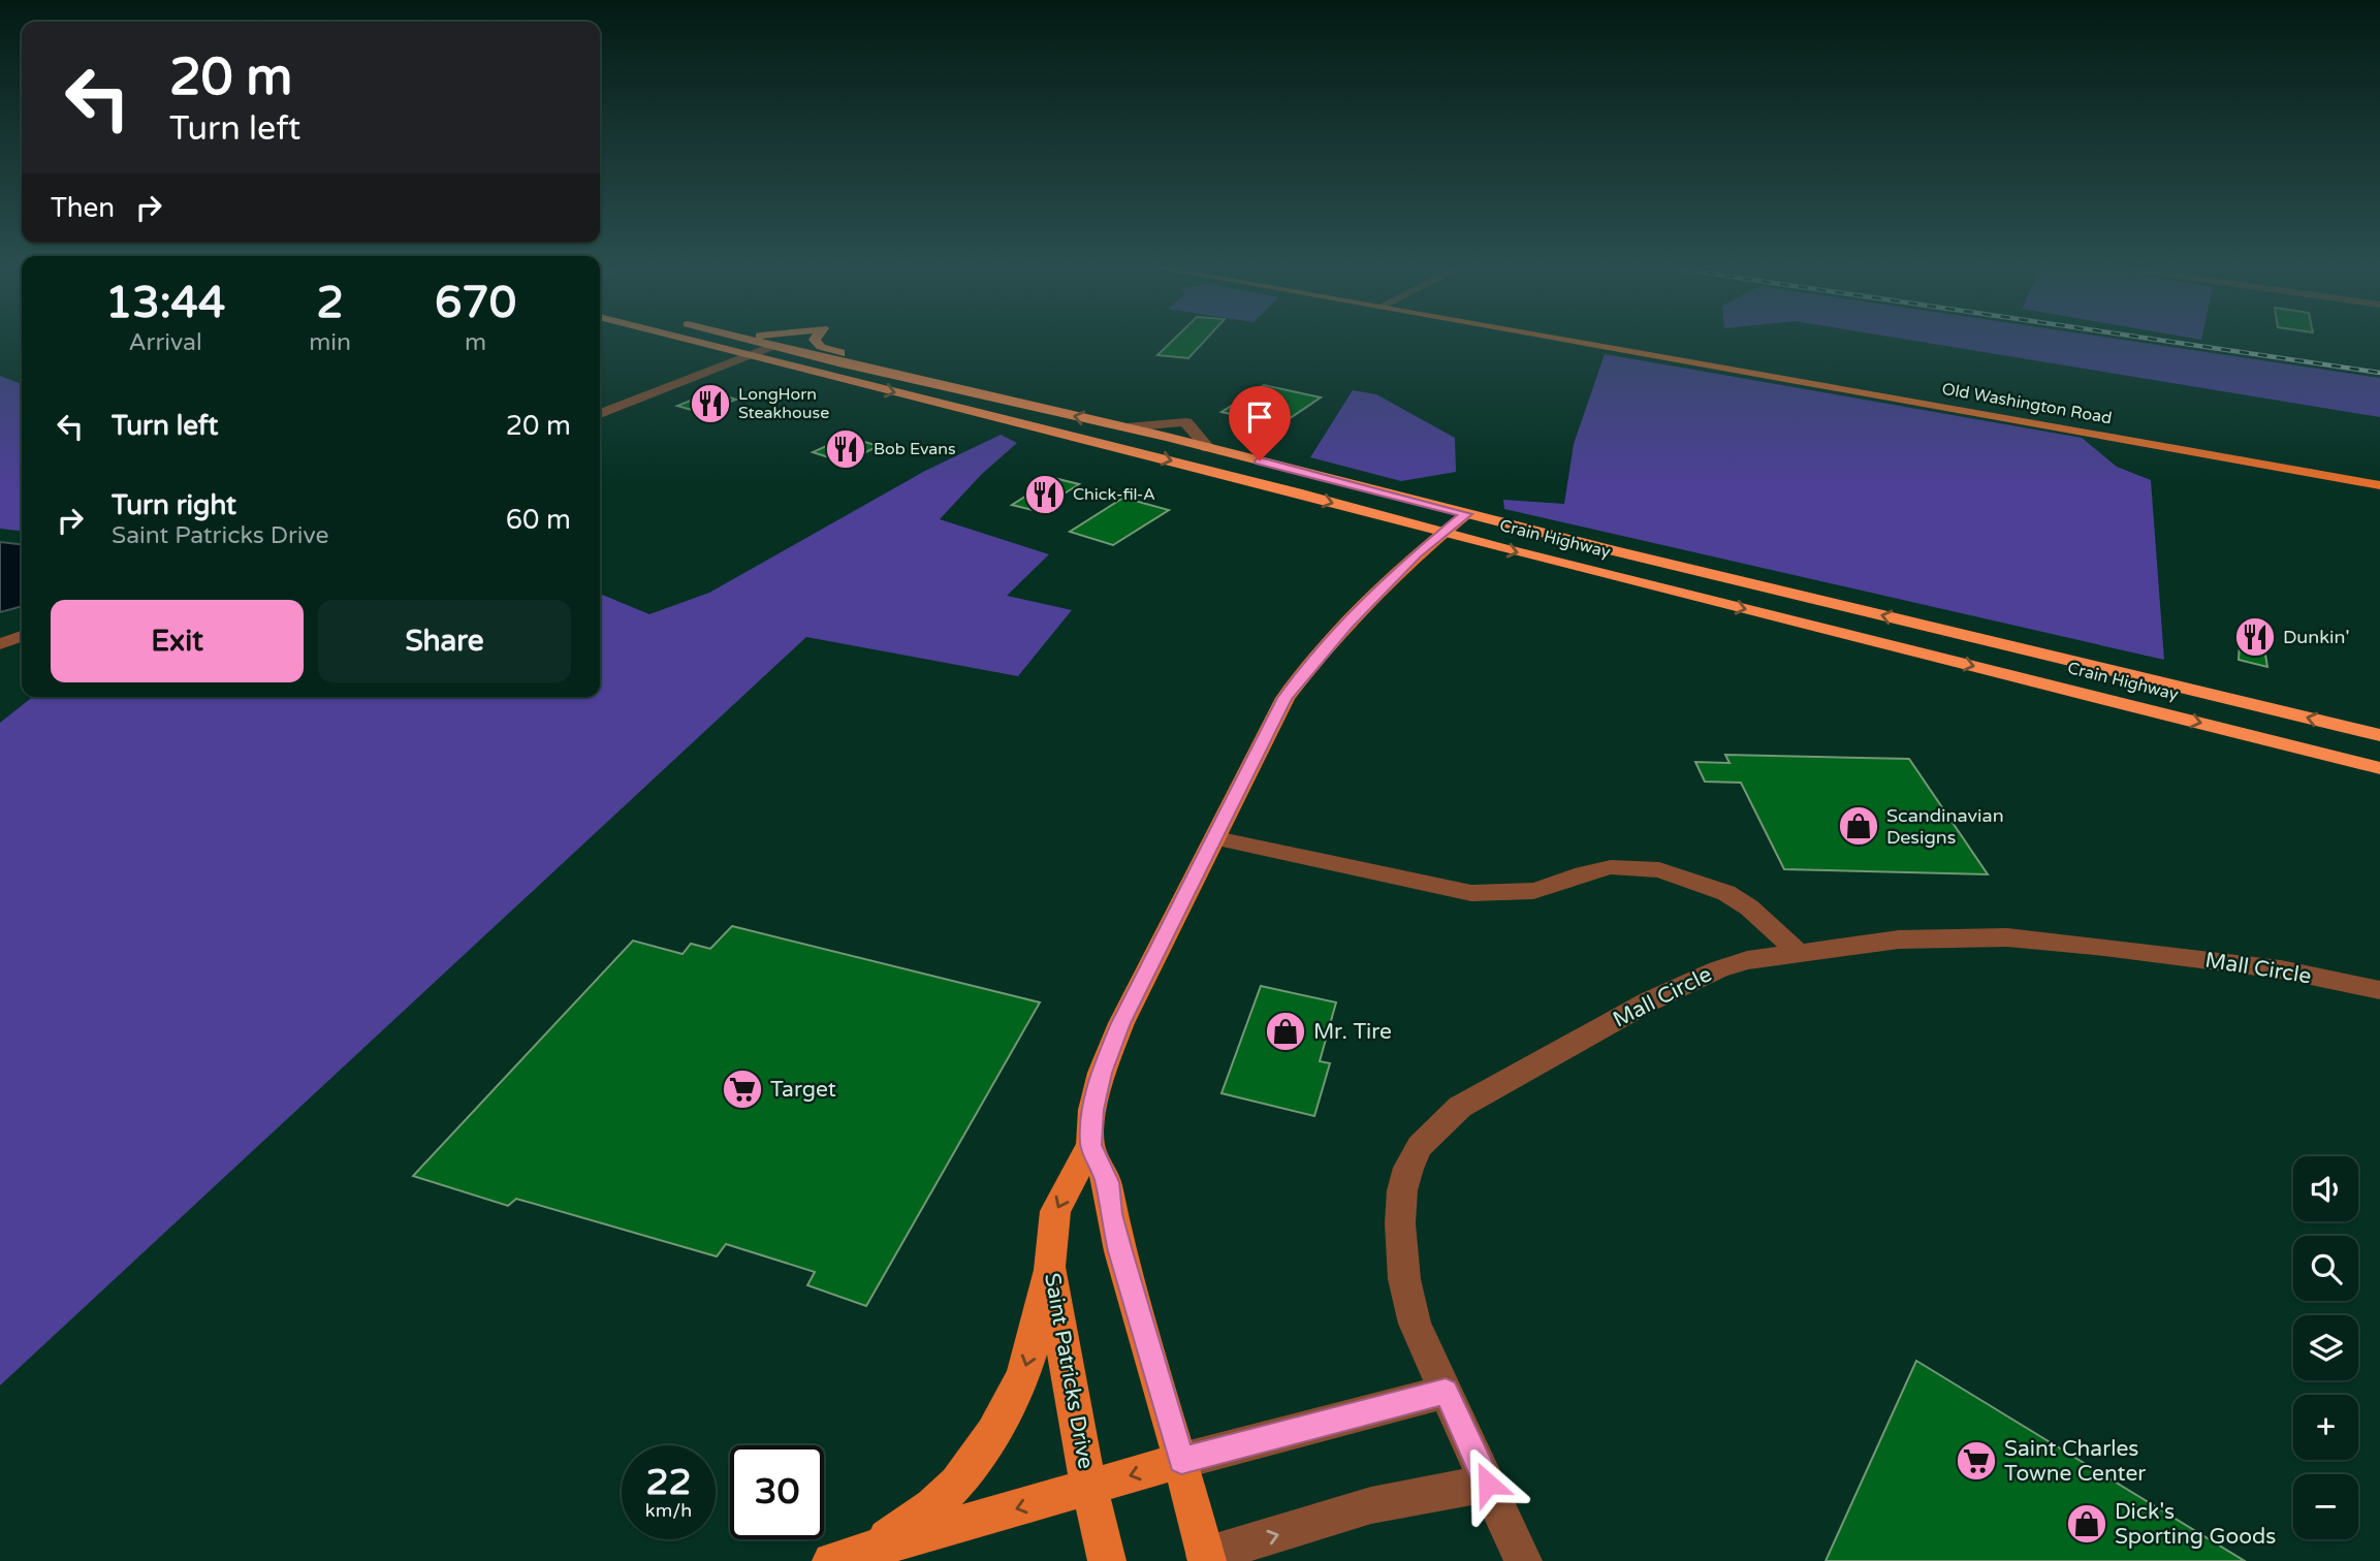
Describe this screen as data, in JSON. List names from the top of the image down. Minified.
{"streets":{"highway":["Crain Highway"],"main road":["Old Washington Road","Saint Patricks Drive"],"street":["Mall Circle"]},"crossings":[["Crain Highway","Saint Patricks Drive"]],"places":{"restaurant":["LongHorn Steakhouse","Bob Evans","Chick-fil-A","Dunkin'"],"shop":["Scandinavian Designs","Mr. Tire","Dick's Sporting Goods"],"supermarket":["Target","Saint Charles Towne Center"]},"page":{"turn":["20 m","Turn left"],"then":"Then","eta":["13:44","Arrival","2","min","670","m"],"list":[{"name":"Turn left","value":"20 m"},{"name":"Turn right","note":"Saint Patricks Drive","value":"60 m"}],"buttons":["Exit","Share"],"map_buttons":["+","−"],"speed":"22 km/h","limit":"30"}}
